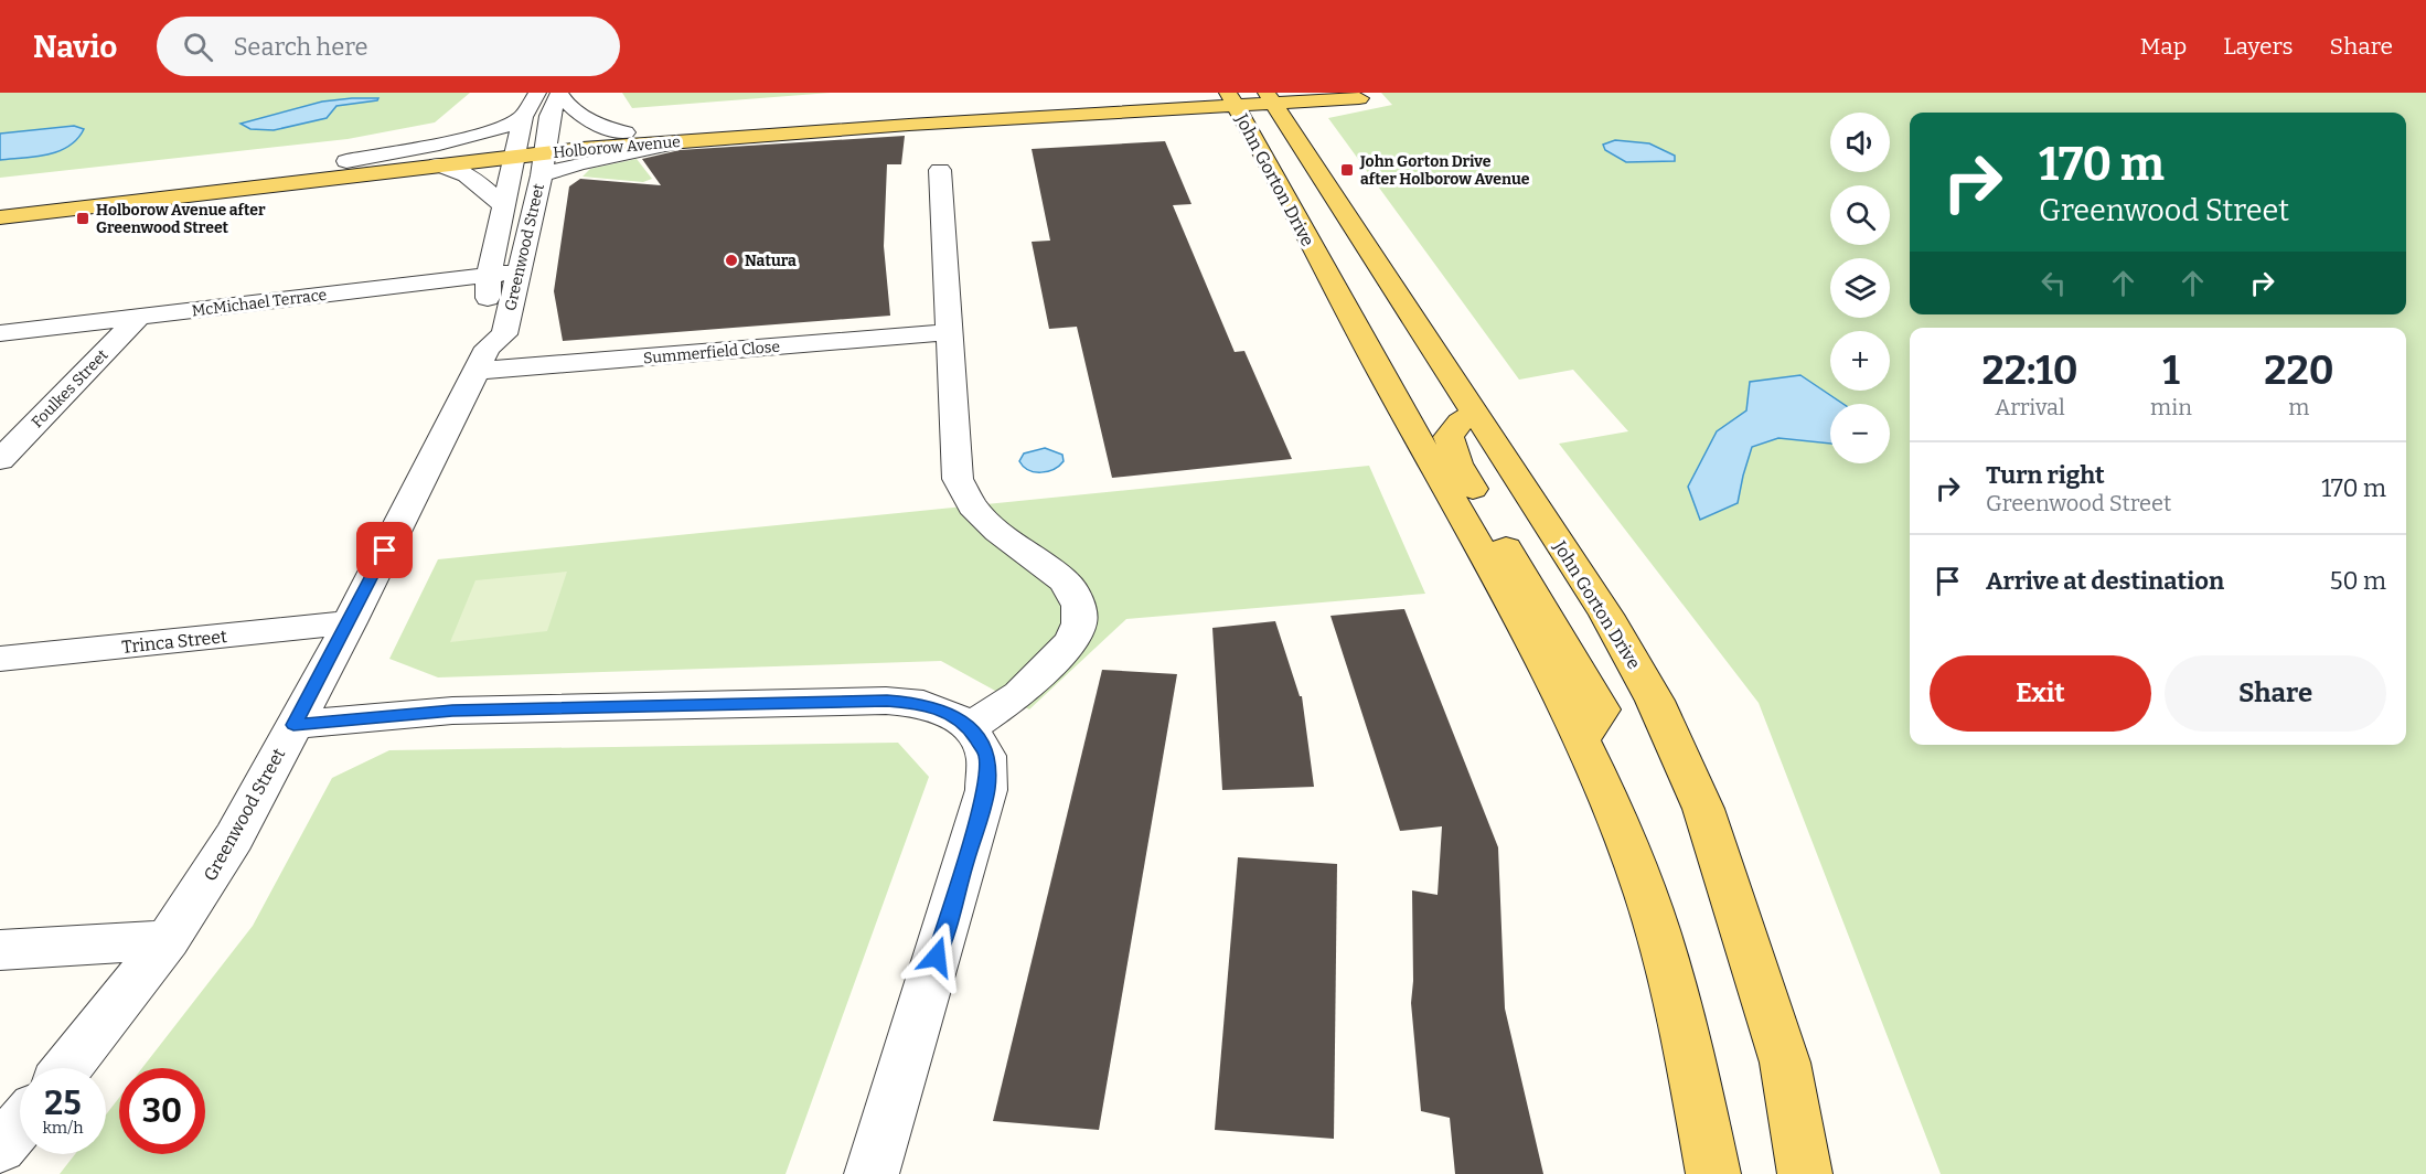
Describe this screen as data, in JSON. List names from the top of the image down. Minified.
{"streets":{"main road":["Holborow Avenue","John Gorton Drive"],"street":["Greenwood Street","McMichael Terrace","Summerfield Close","Foulkes Street","Trinca Street"]},"crossings":[["Holborow Avenue","John Gorton Drive"],["Holborow Avenue","Greenwood Street"],["Greenwood Street","McMichael Terrace"],["Greenwood Street","Summerfield Close"],["Greenwood Street","Trinca Street"],["McMichael Terrace","Foulkes Street"]],"places":{"transit":["John Gorton Drive after Holborow Avenue","Holborow Avenue after Greenwood Street"],"other":["Natura"]},"page":{"header":"Navio","search":"Search here","nav":["Map","Layers","Share"],"map_buttons":["+","−"],"turn":["170 m","Greenwood Street"],"eta":["22:10","Arrival","1","min","220","m"],"list":[{"name":"Turn right","note":"Greenwood Street","value":"170 m"},{"name":"Arrive at destination","value":"50 m"}],"buttons":["Exit","Share"],"speed":"25 km/h","limit":"30"}}
